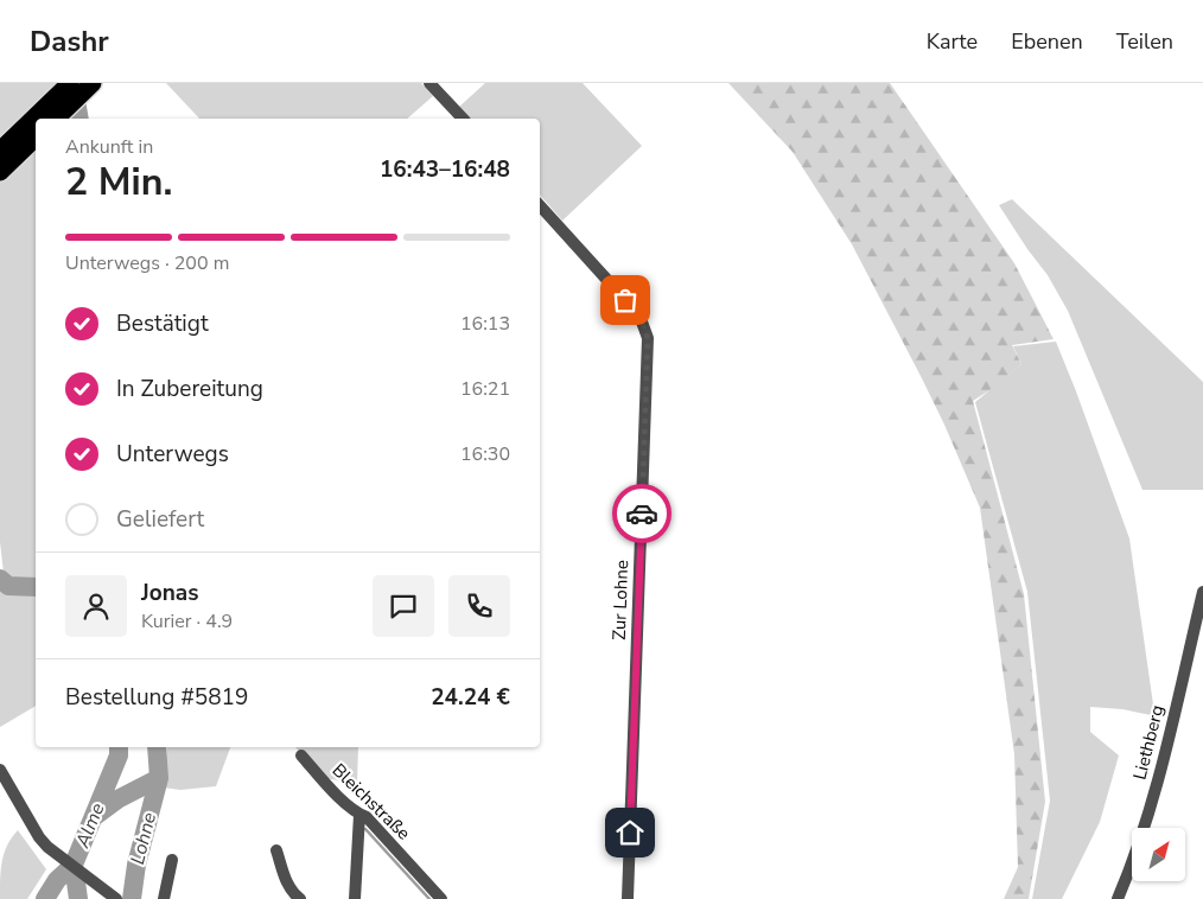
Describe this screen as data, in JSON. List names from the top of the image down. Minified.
{"streets":{"street":["Zur Lohne","Liethberg","Bleichstraße"]},"water":["Alme","Lohne"],"north":"top right","page":{"header":"Dashr","nav":["Karte","Ebenen","Teilen"],"heading":["2 Min.","Ankunft in","16:43–16:48"],"panel":["Jonas","Kurier · 4.9","Bestellung #5819","24.24 €"],"bar":"Unterwegs · 200 m","list":[["Bestätigt","16:13"],["In Zubereitung","16:21"],["Unterwegs","16:30"],"Geliefert"]}}
